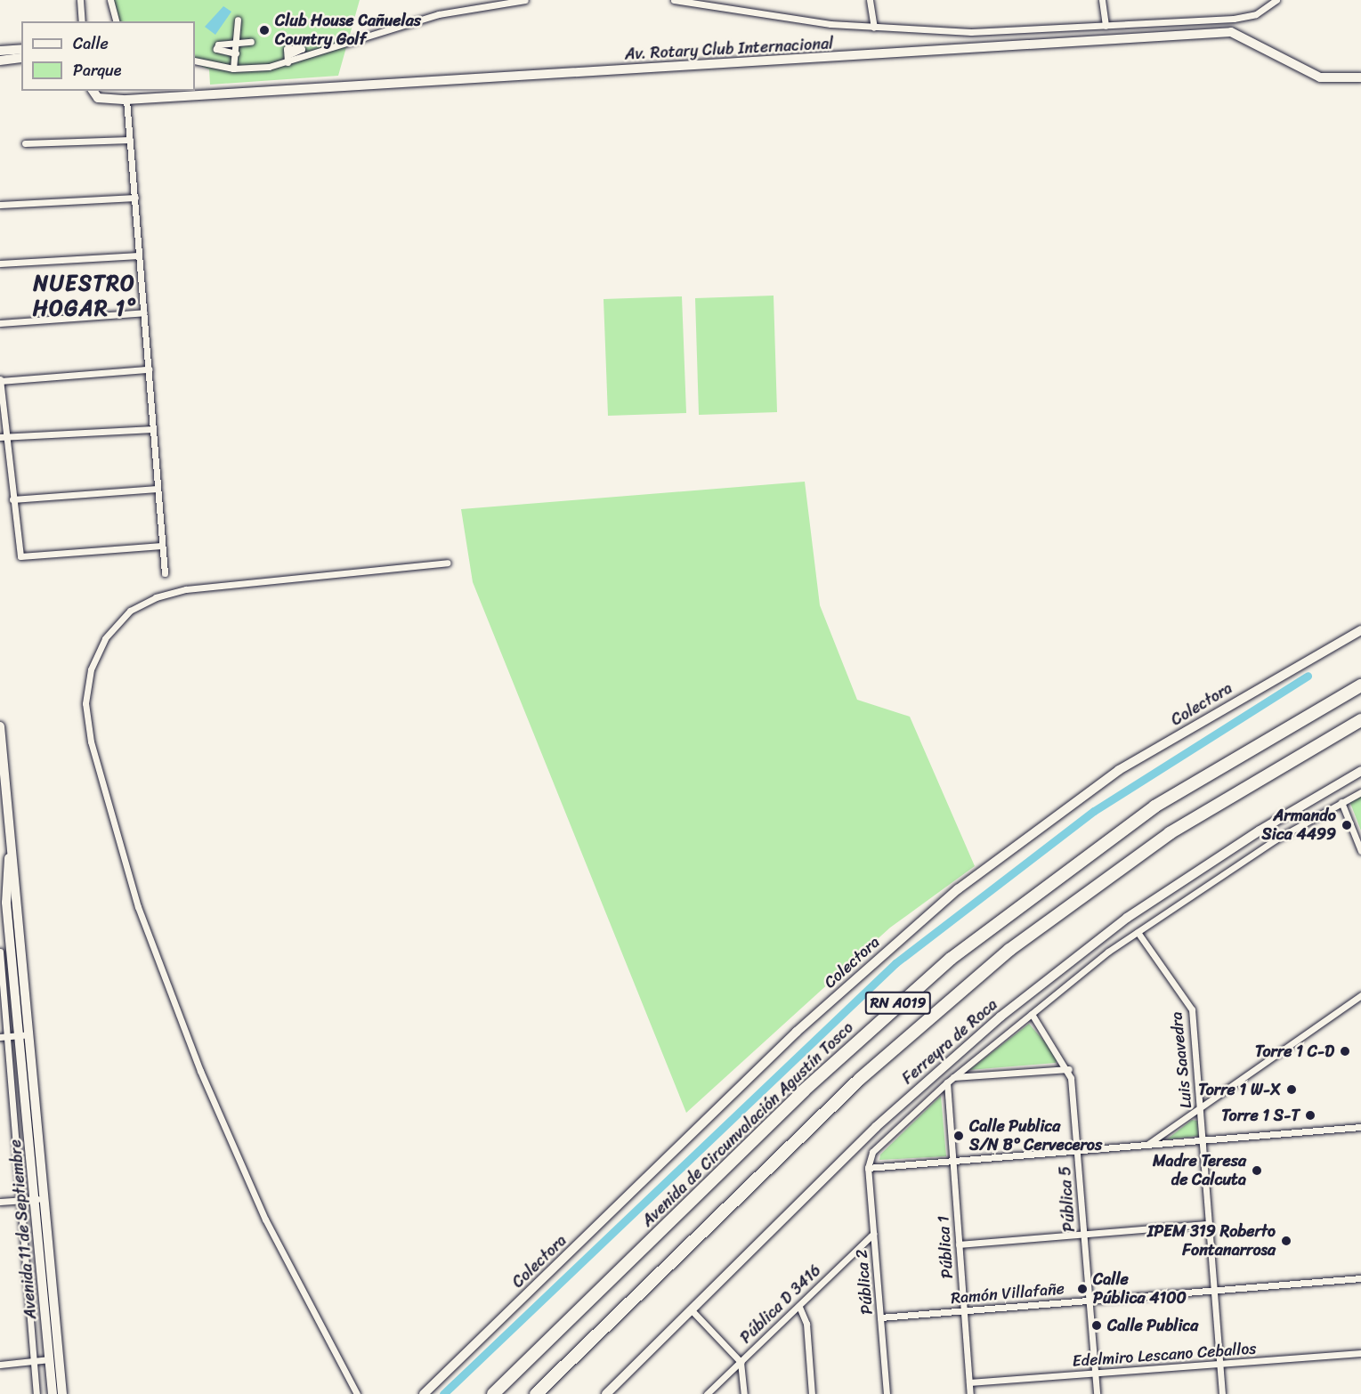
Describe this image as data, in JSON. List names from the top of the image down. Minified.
{"streets":{"highway":["RN A019","Avenida de Circunvalación Agustín Tosco"],"main road":["Av. Rotary Club Internacional","Colectora","Ferreyra de Roca","Avenida 11 de Septiembre"],"street":["Luis Saavedra","Pública 5","Pública 1","Pública 2","Ramón Villafañe","Pública D 3416","Edelmiro Lescano Ceballos"]},"crossings":[["Luis Saavedra","Ramón Villafañe"],["Luis Saavedra","Edelmiro Lescano Ceballos"],["Pública 5","Ramón Villafañe"],["Pública 5","Edelmiro Lescano Ceballos"],["Pública 1","Ramón Villafañe"],["Pública 1","Edelmiro Lescano Ceballos"],["Pública 2","Ramón Villafañe"],["Pública 2","Pública D 3416"]],"districts":["NUESTRO HOGAR 1°"],"places":["Club House Cañuelas Country Golf","Armando Sica 4499","Torre 1 C-D","Torre 1 W-X","Torre 1 S-T","Calle Publica S/N B° Cerveceros","Madre Teresa de Calcuta","IPEM 319 Roberto Fontanarrosa","Calle Pública 4100","Calle Publica"],"legend":["Calle","Parque"]}
